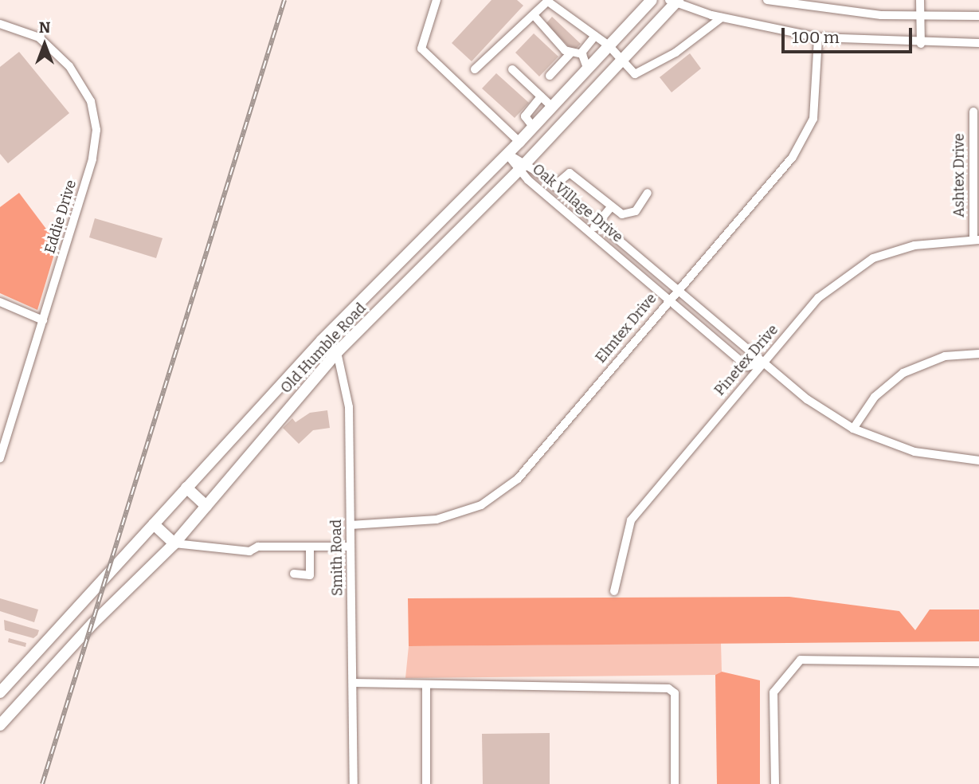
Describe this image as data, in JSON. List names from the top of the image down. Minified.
{"streets":{"main road":["Old Humble Road"],"street":["Ashtex Drive","Oak Village Drive","Eddie Drive","Elmtex Drive","Pinetex Drive","Smith Road"]},"crossings":[["Ashtex Drive","Pinetex Drive"],["Oak Village Drive","Elmtex Drive"],["Oak Village Drive","Old Humble Road"],["Oak Village Drive","Pinetex Drive"],["Elmtex Drive","Smith Road"],["Old Humble Road","Smith Road"]],"scale_bar":"100 m","north":"top"}
